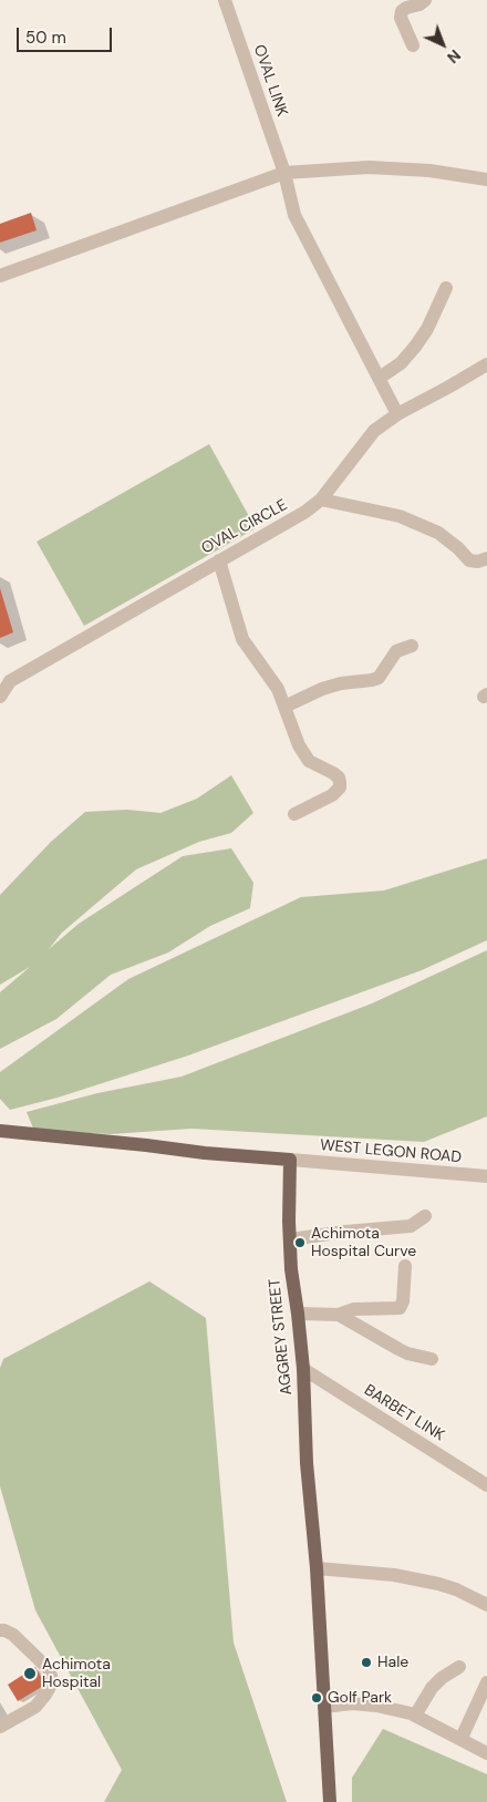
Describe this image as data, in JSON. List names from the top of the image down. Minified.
{"streets":{"main road":["AGGREY STREET"],"street":["OVAL LINK","OVAL CIRCLE","WEST LEGON ROAD","BARBET LINK"]},"crossings":[["OVAL LINK","OVAL CIRCLE"],["WEST LEGON ROAD","AGGREY STREET"],["AGGREY STREET","BARBET LINK"]],"places":["Achimota Hospital Curve","Hale","Achimota Hospital","Golf Park"],"scale_bar":"50 m","north":"bottom right"}
